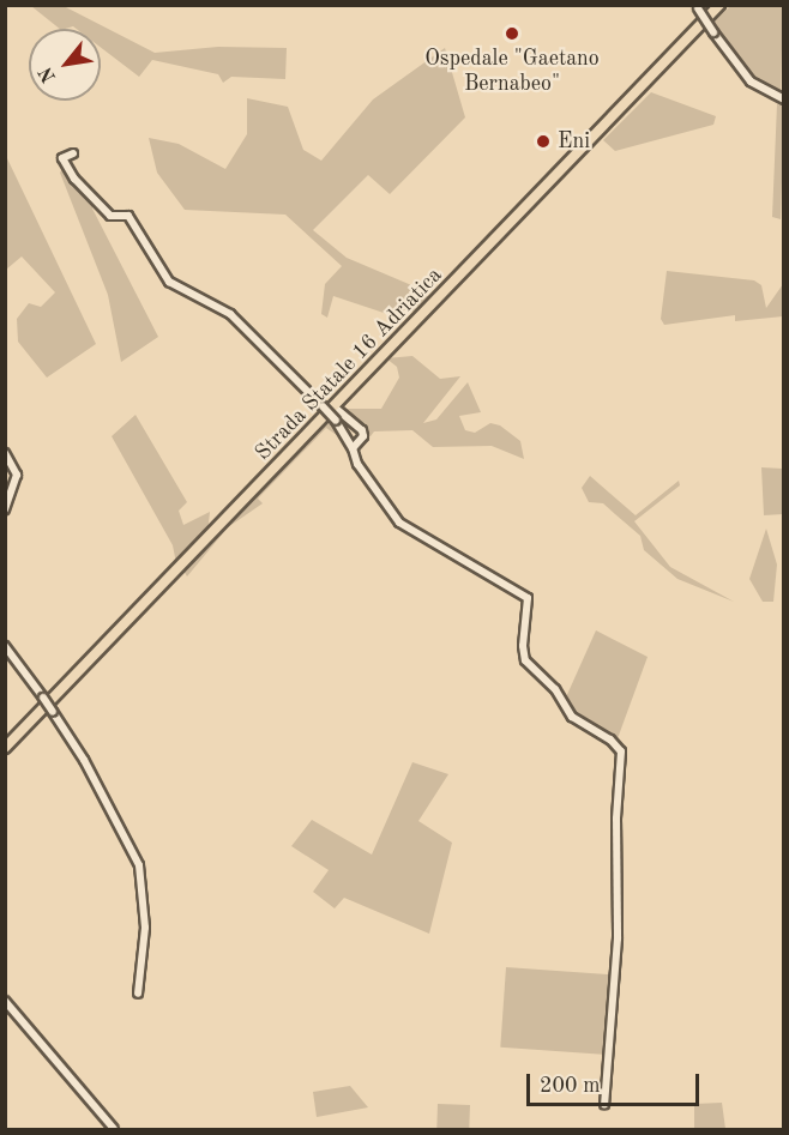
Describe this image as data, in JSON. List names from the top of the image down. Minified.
{"streets":{"main road":["Strada Statale 16 Adriatica"]},"places":["Ospedale \"Gaetano Bernabeo\"","Eni"],"scale_bar":"200 m","north":"bottom left"}
